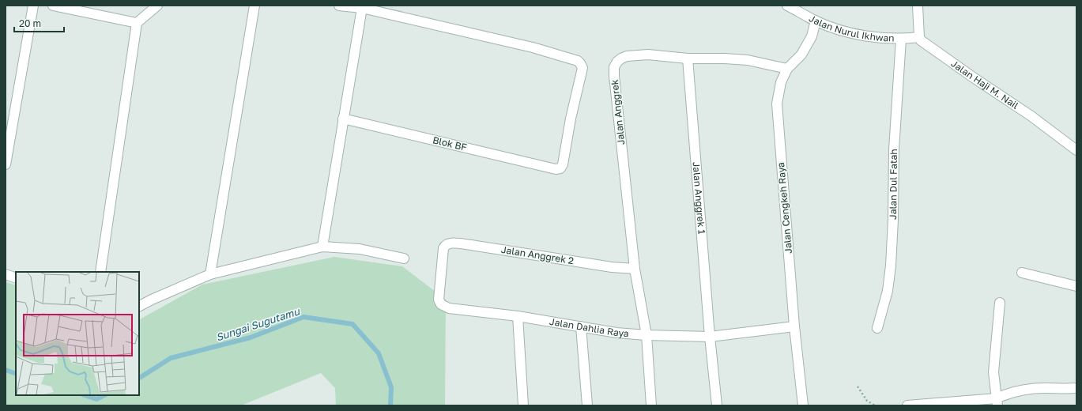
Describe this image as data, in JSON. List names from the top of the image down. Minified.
{"streets":{"street":["Jalan Nurul Ikhwan","Jalan Haji M. Nail","Jalan Anggrek","Blok BF","Jalan Dul Fatah","Jalan Anggrek 1","Jalan Cengkeh Raya","Jalan Anggrek 2","Jalan Dahlia Raya"]},"crossings":[["Jalan Nurul Ikhwan","Jalan Haji M. Nail"],["Jalan Nurul Ikhwan","Jalan Dul Fatah"],["Jalan Nurul Ikhwan","Jalan Cengkeh Raya"],["Jalan Anggrek","Jalan Anggrek 1"],["Jalan Anggrek","Jalan Cengkeh Raya"],["Jalan Anggrek","Jalan Anggrek 2"],["Jalan Anggrek","Jalan Dahlia Raya"],["Jalan Anggrek 1","Jalan Dahlia Raya"],["Jalan Cengkeh Raya","Jalan Dahlia Raya"],["Jalan Anggrek 2","Jalan Dahlia Raya"]],"water":["Sungai Sugutamu"],"scale_bar":"20 m"}
